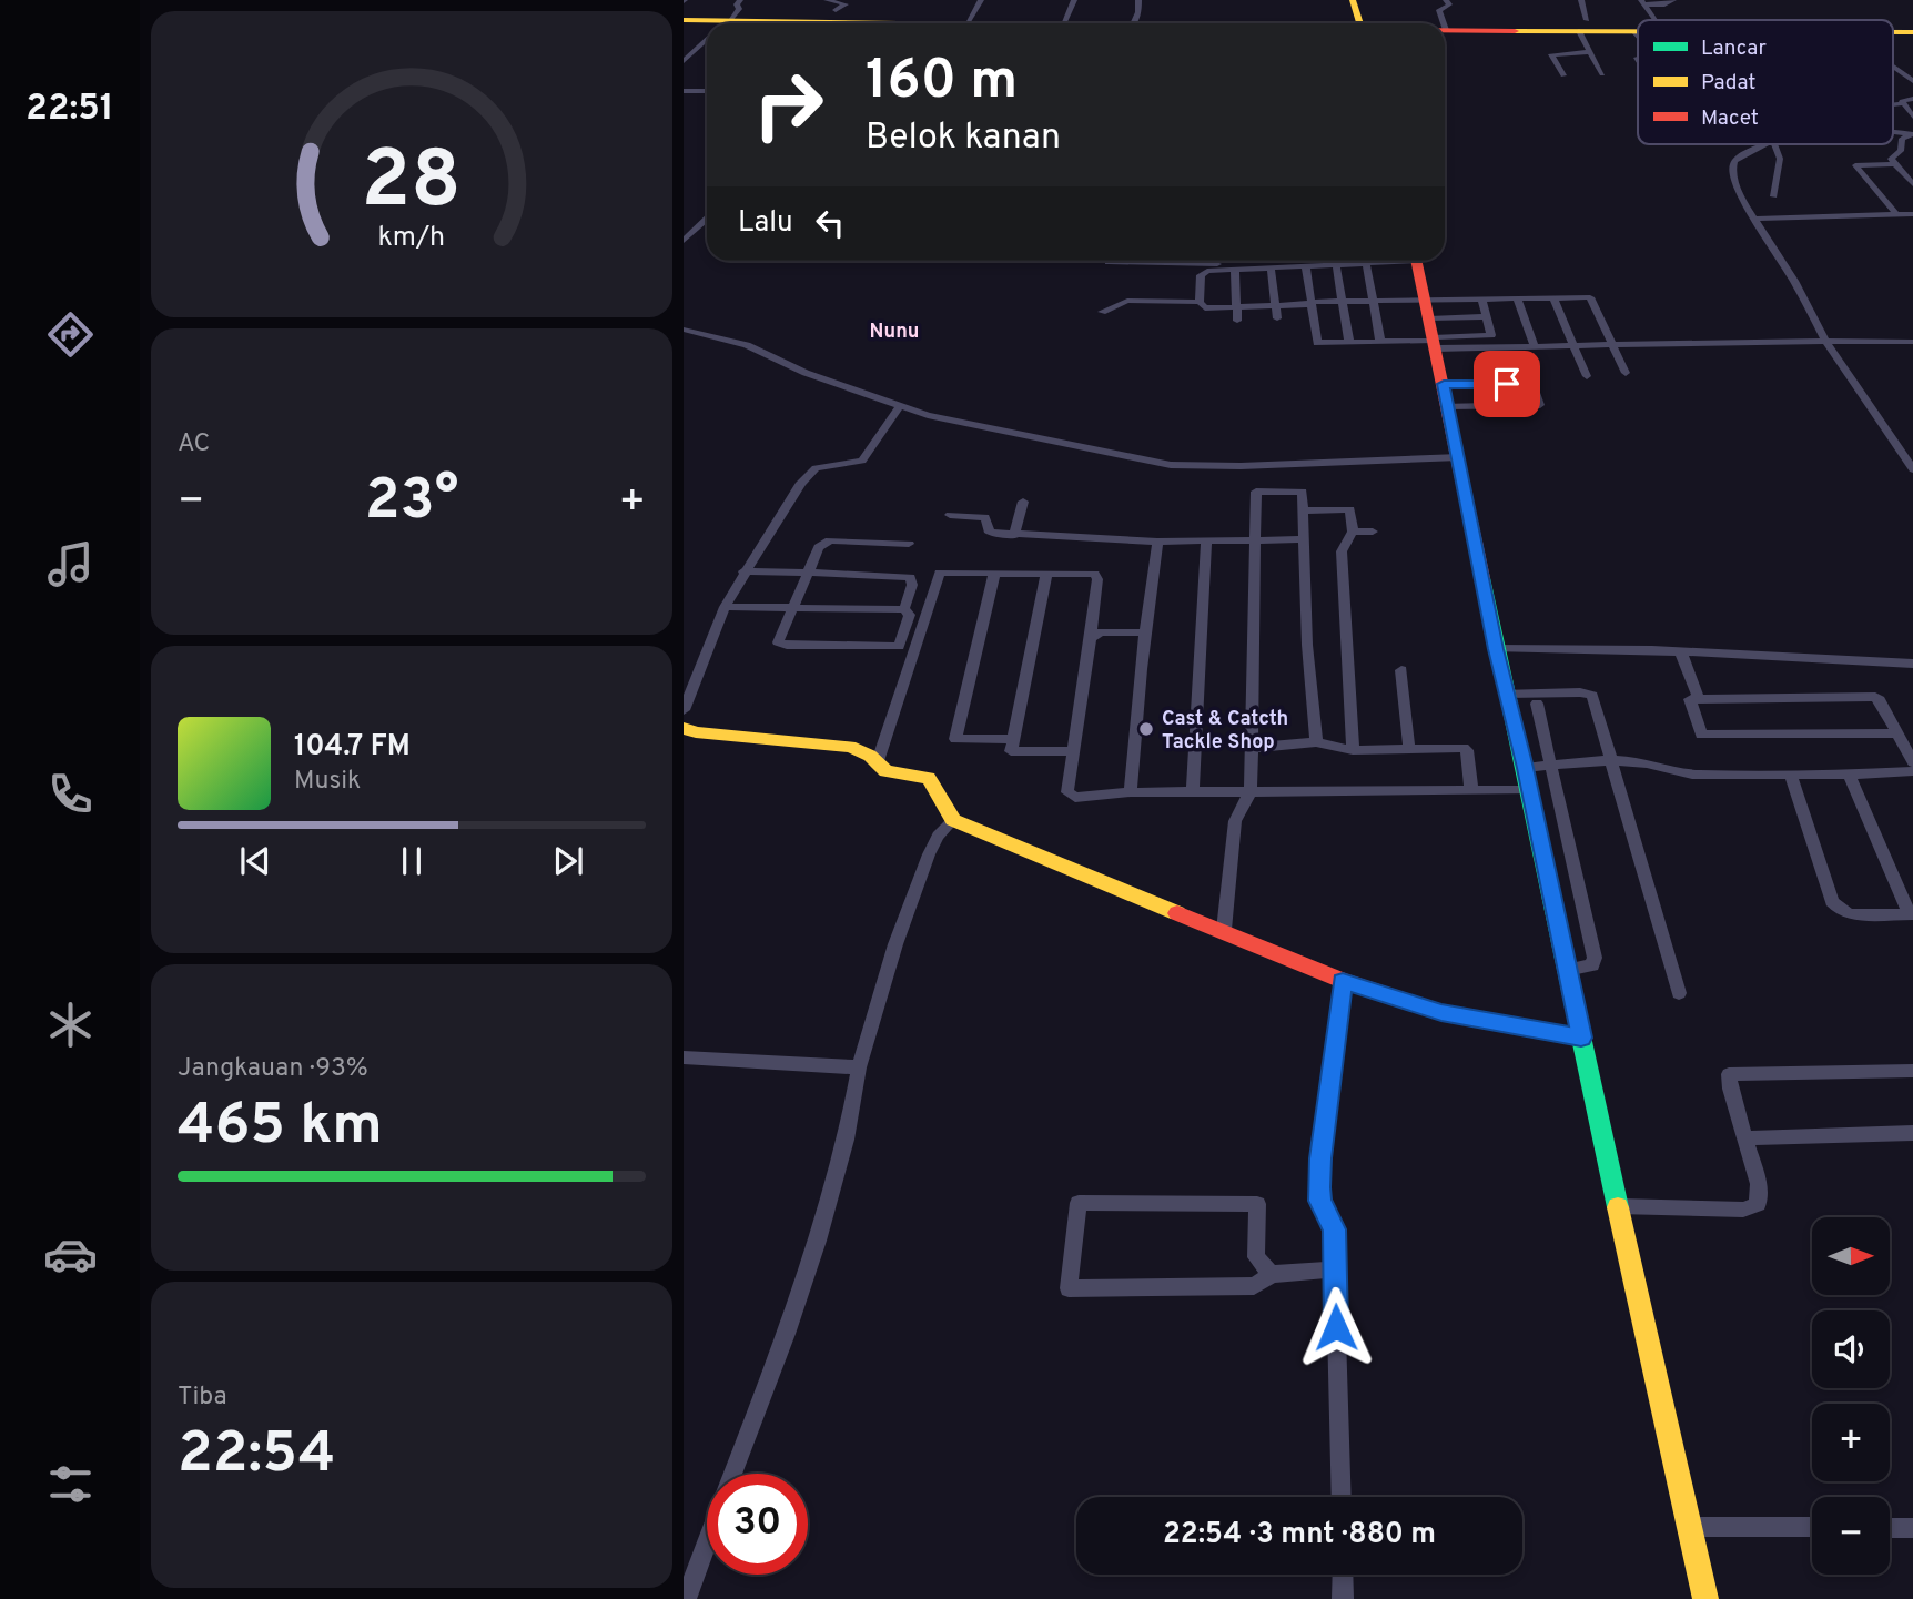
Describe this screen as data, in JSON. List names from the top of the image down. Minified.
{"districts":["Nunu"],"places":["Cast & Catcth Tackle Shop"],"legend":["Lancar","Padat","Macet"],"north":"right","page":{"tabs":"22:51","turn":["160 m","Belok kanan"],"then":"Lalu","tile":["AC",["Jangkauan · 93%","465 km"],["Tiba","22:54"]],"heat":["−","23°","+"],"song":["104.7 FM","Musik"],"map_buttons":["+","−"],"limit":"30","trip":"22:54 · 3 mnt · 880 m","gauge":["28","km/h"]}}
